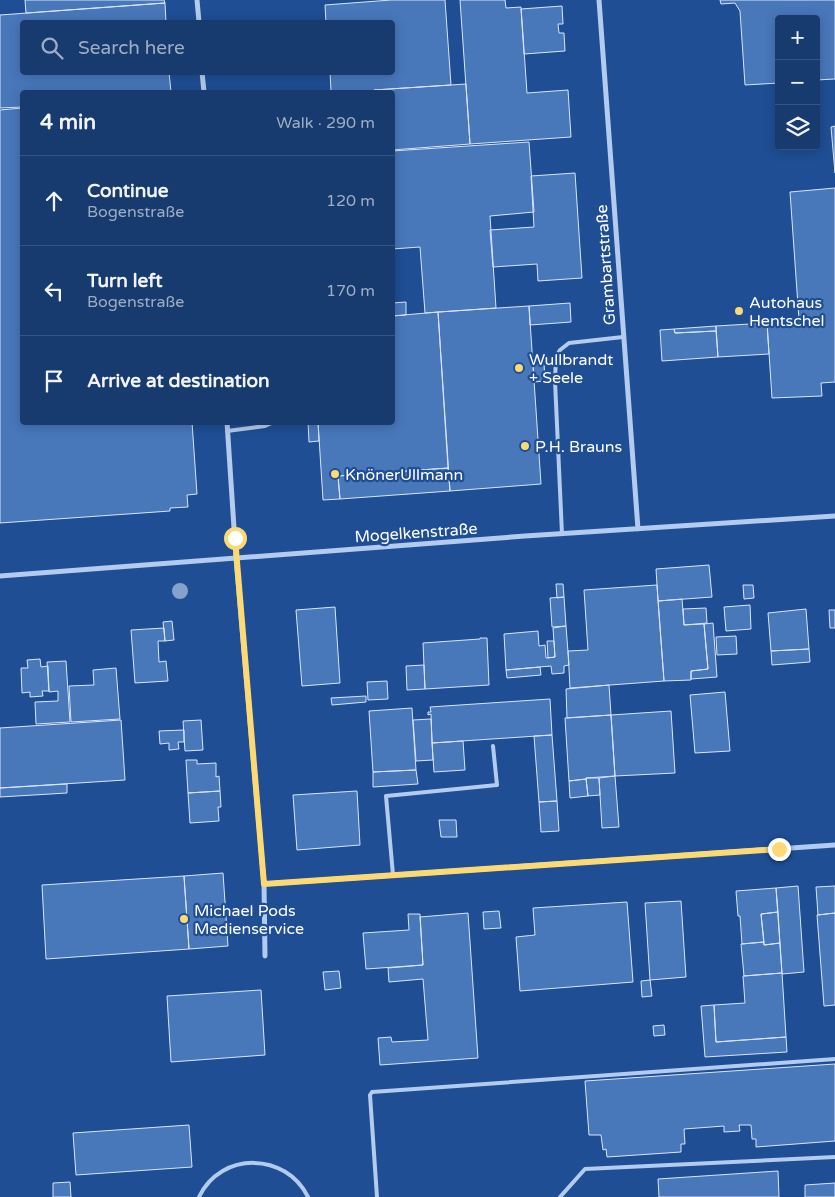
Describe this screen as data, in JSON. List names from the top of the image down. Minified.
{"streets":{"street":["Grambartstraße","Mogelkenstraße"]},"crossings":[["Grambartstraße","Mogelkenstraße"]],"places":["Autohaus Hentschel","Wullbrandt + Seele","P.H. Brauns","KnönerUllmann","Michael Pods Medienservice"],"page":{"map_buttons":["+","−"],"search":"Search here","heading":["4 min","Walk · 290 m"],"list":[["Continue","Bogenstraße","120 m"],["Turn left","Bogenstraße","170 m"],"Arrive at destination"]}}
